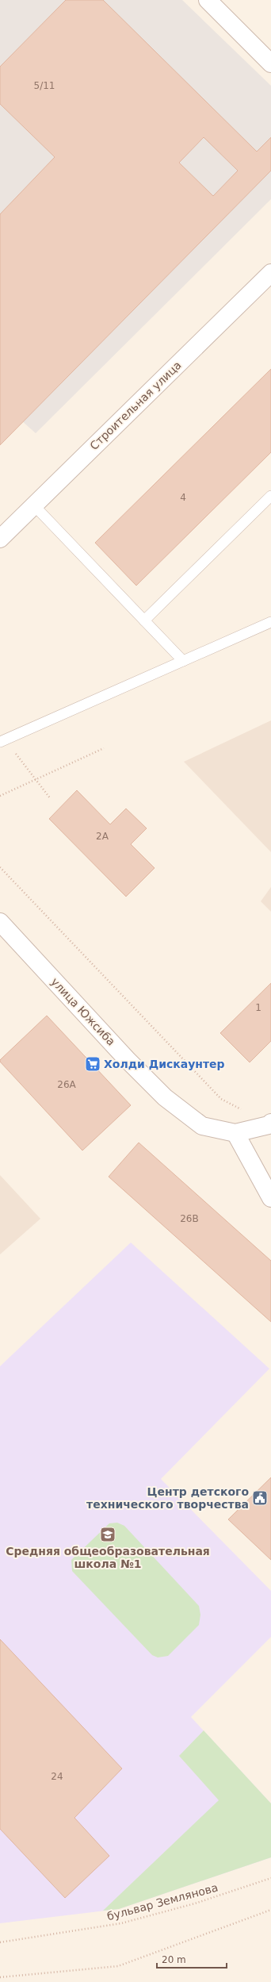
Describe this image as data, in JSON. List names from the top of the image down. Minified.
{"streets":{"street":["Строительная улица","улица Южсиба"],"path":["бульвар Землянова"]},"places":{"supermarket":["Холди Дискаунтер"],"public building":["Центр детского технического творчества"],"school or university":["Средняя общеобразовательная школа №1"]},"house_numbers":["5/11","4","2А","1","26А","26В","24"],"scale_bar":"20 m"}
